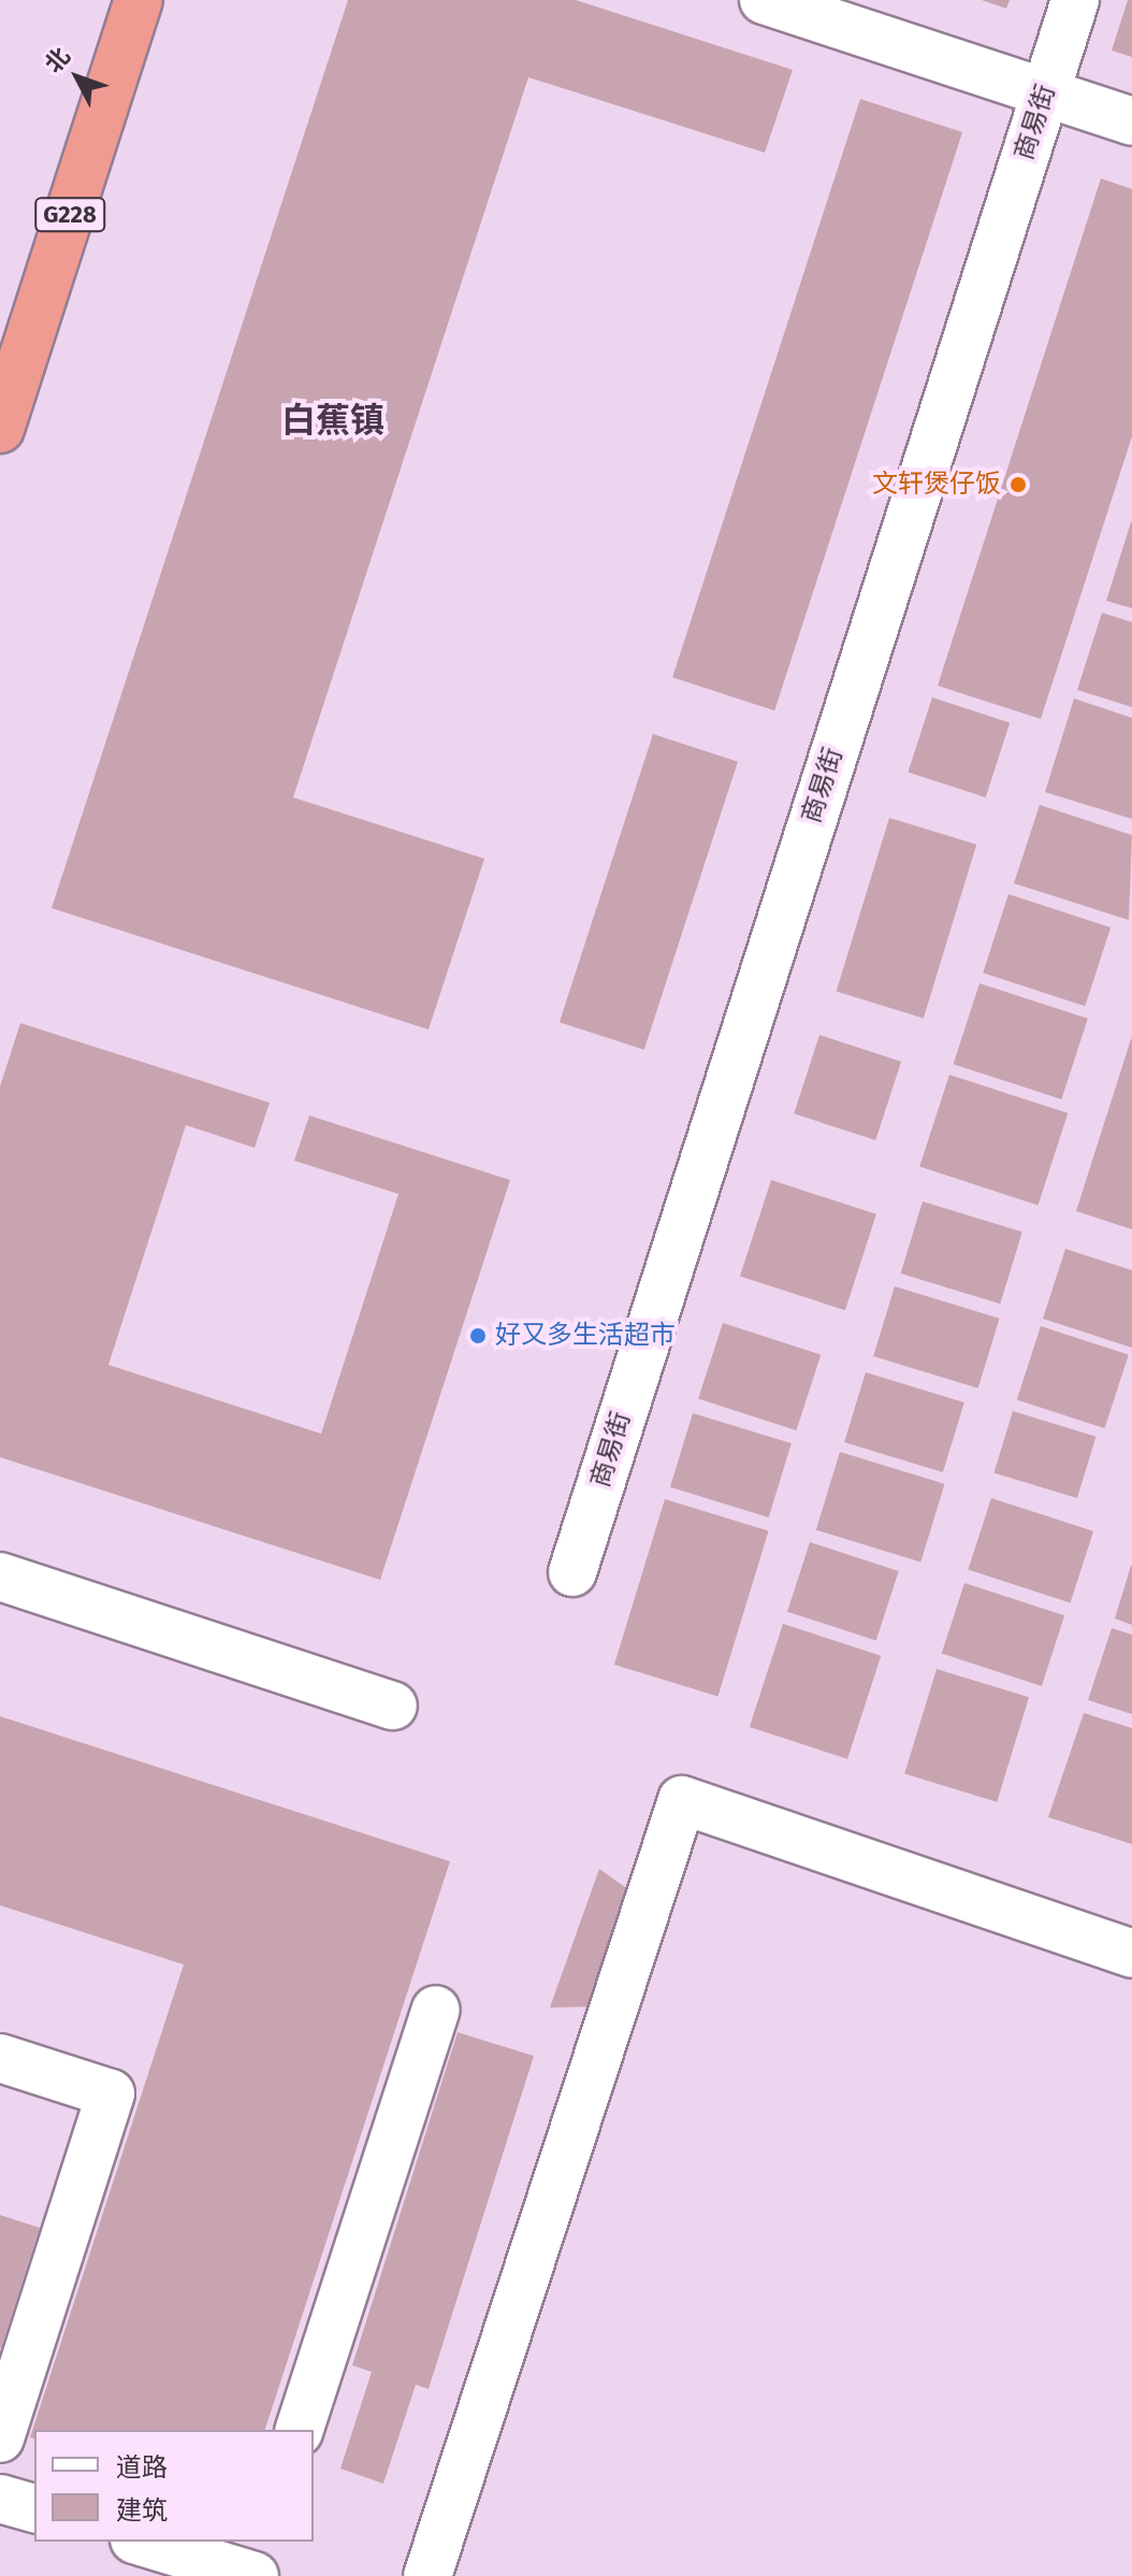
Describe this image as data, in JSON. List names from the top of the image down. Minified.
{"streets":{"highway":["G228"],"street":["商易街"]},"districts":["白蕉镇"],"places":["文轩煲仔饭","好又多生活超市"],"legend":["道路","建筑"],"north":"top left"}
